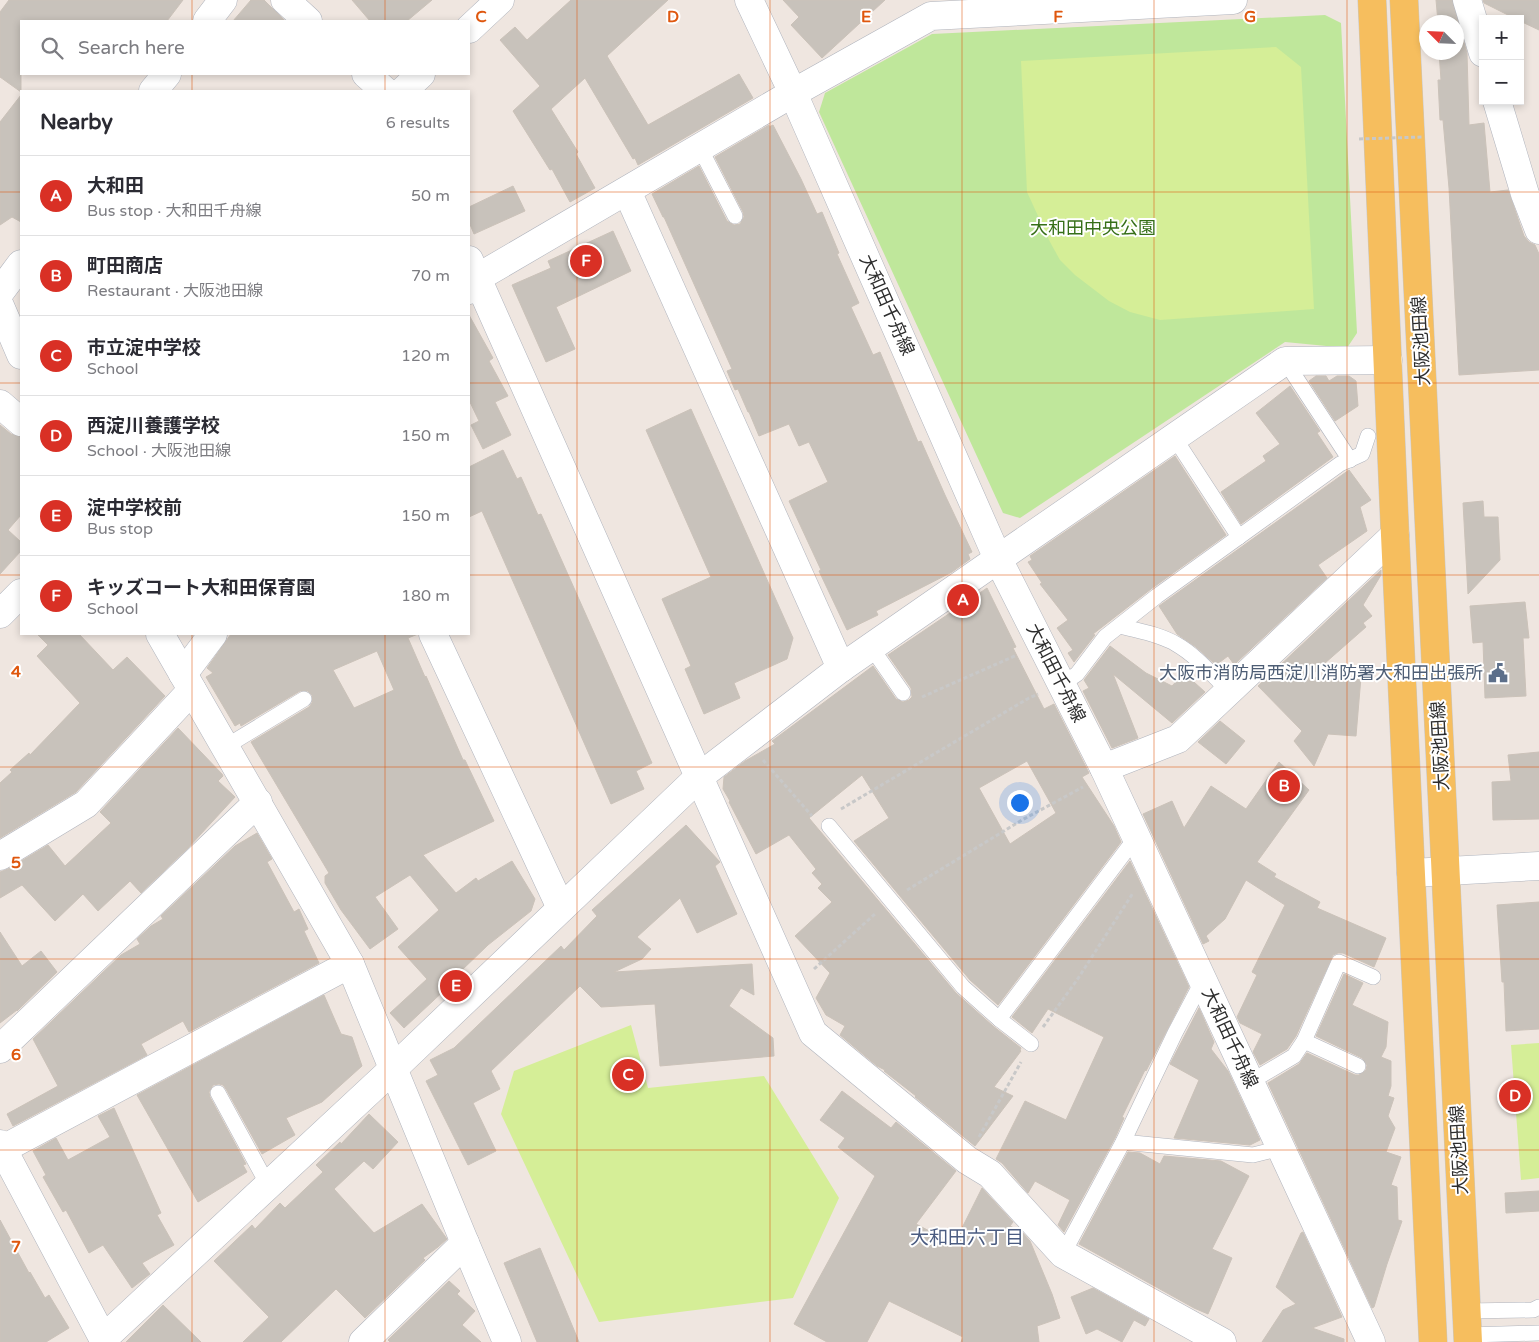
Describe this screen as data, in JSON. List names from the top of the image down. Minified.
{"streets":{"main road":["大阪池田線"],"street":["大和田千舟線"]},"districts":["大和田六丁目"],"parks":["大和田中央公園"],"places":{"public building":["大阪市消防局西淀川消防署大和田出張所"]},"north":"top left","page":{"map_buttons":["+","−"],"search":"Search here","heading":["Nearby","6 results"],"list":[{"mark":"A","name":"大和田","note":"Bus stop · 大和田千舟線","value":"50 m"},{"mark":"B","name":"町田商店","note":"Restaurant · 大阪池田線","value":"70 m"},{"mark":"C","name":"市立淀中学校","note":"School","value":"120 m"},{"mark":"D","name":"西淀川養護学校","note":"School · 大阪池田線","value":"150 m"},{"mark":"E","name":"淀中学校前","note":"Bus stop","value":"150 m"},{"mark":"F","name":"キッズコート大和田保育園","note":"School","value":"180 m"}],"pins":["F","A","B","E","C","D"]},"grid":{"columns":["C","D","E","F","G"],"rows":["4","5","6","7"]}}
